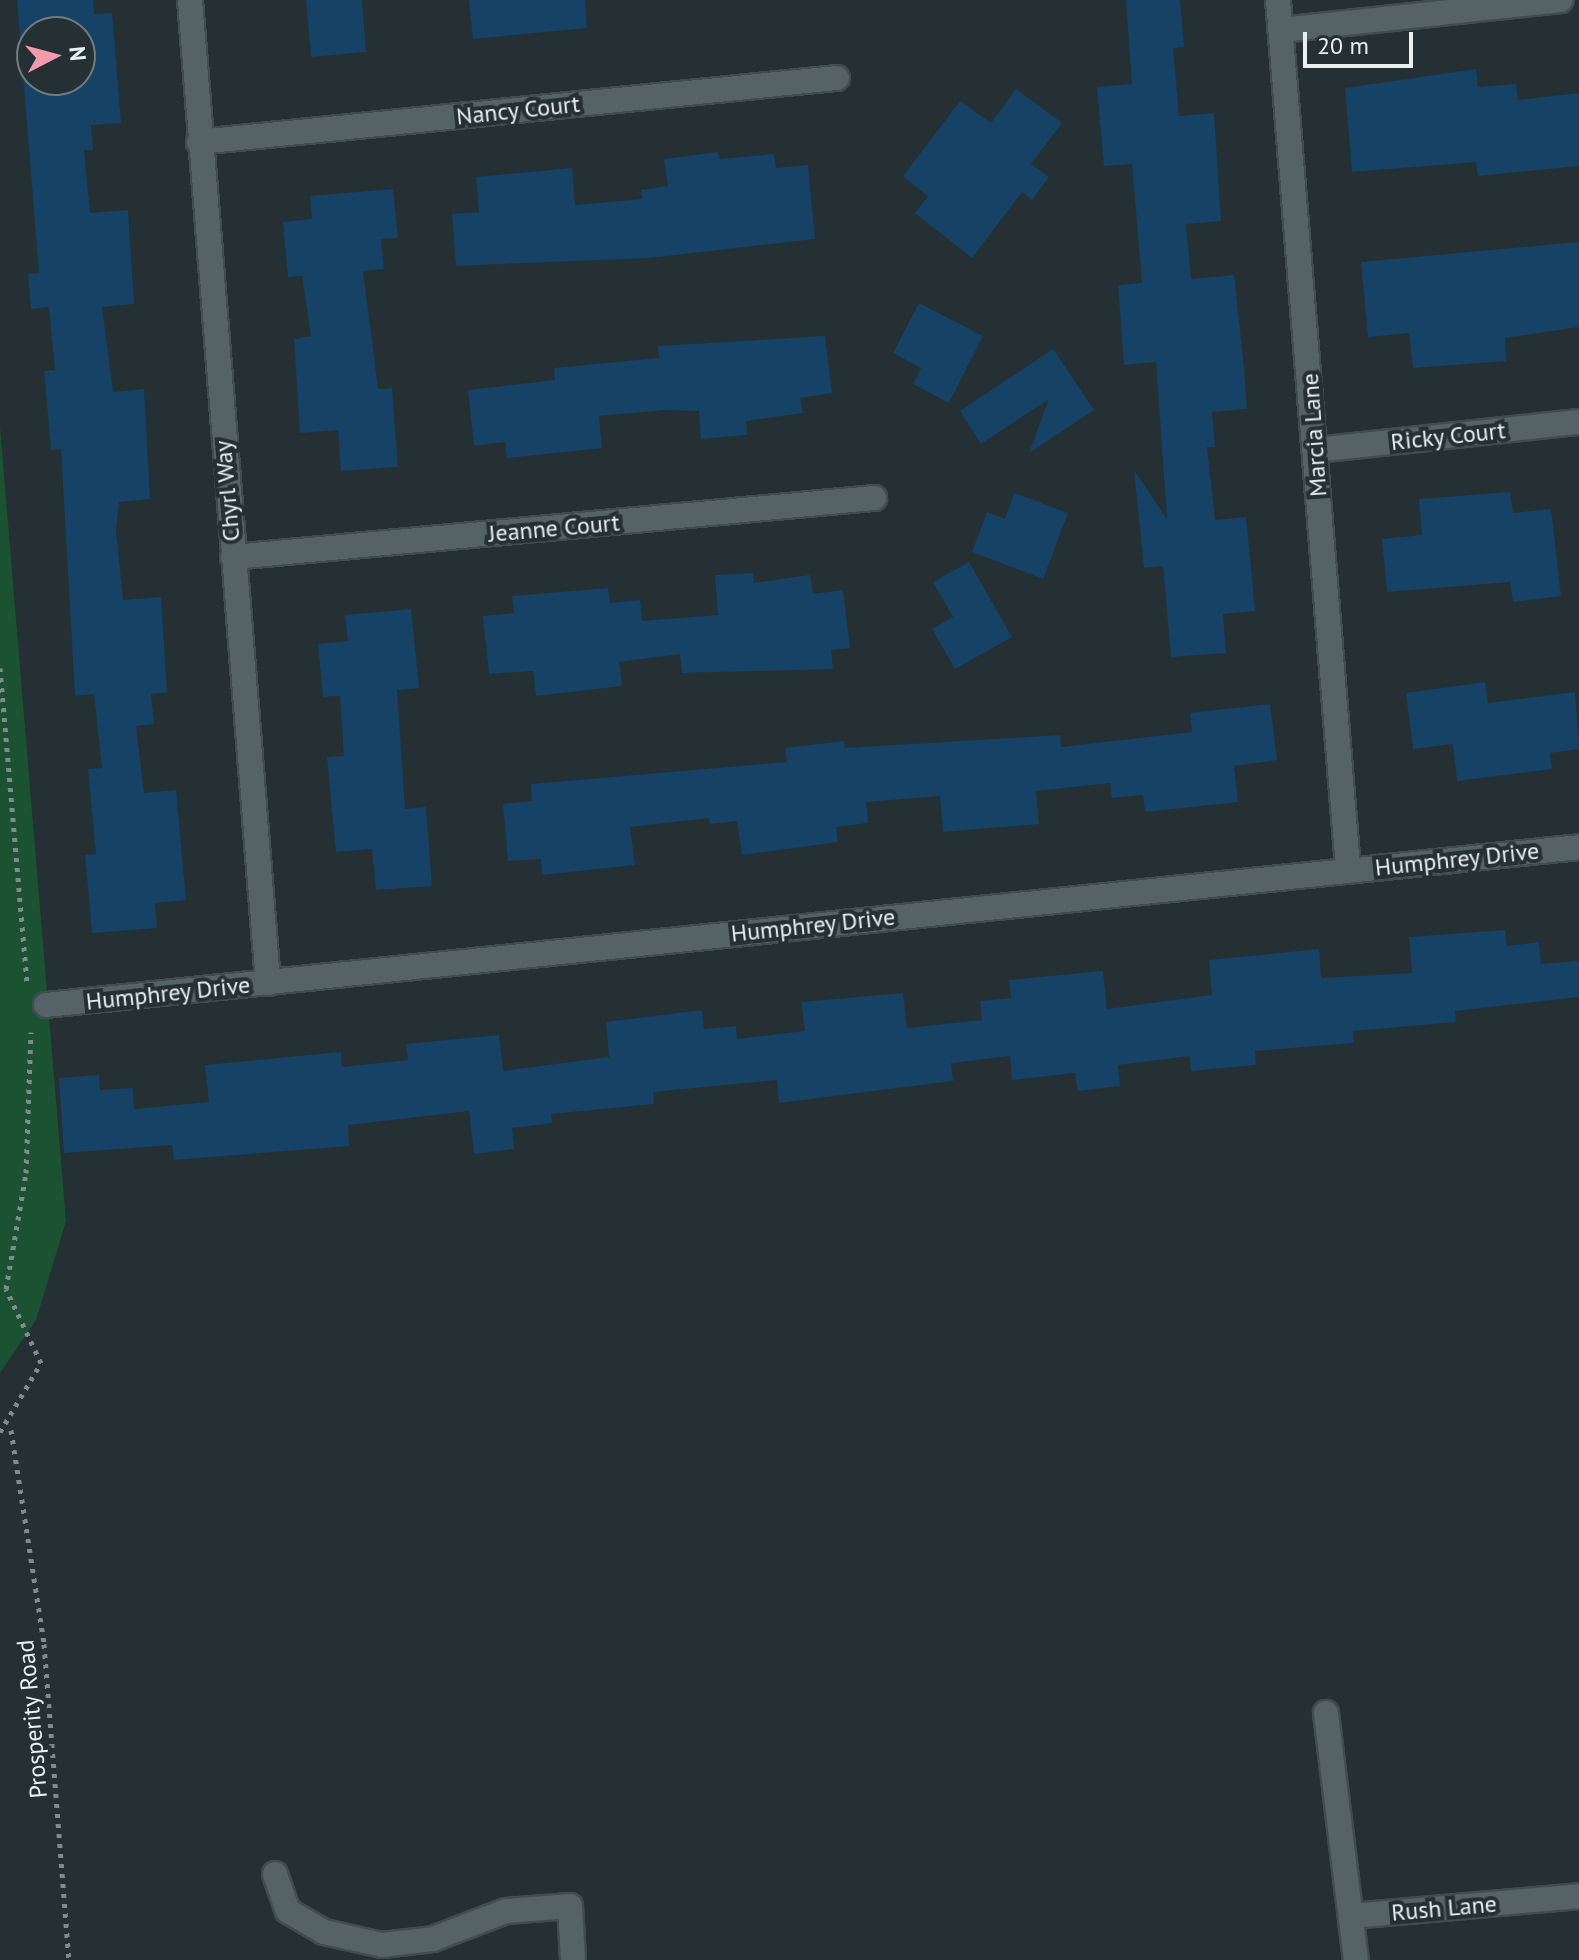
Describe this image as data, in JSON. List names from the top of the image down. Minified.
{"streets":{"street":["Nancy Court","Marcia Lane","Ricky Court","Chyrl Way","Jeanne Court","Humphrey Drive","Rush Lane"],"path":["Prosperity Road"]},"crossings":[["Nancy Court","Chyrl Way"],["Marcia Lane","Ricky Court"],["Marcia Lane","Humphrey Drive"],["Chyrl Way","Jeanne Court"],["Chyrl Way","Humphrey Drive"]],"scale_bar":"20 m","north":"right"}
